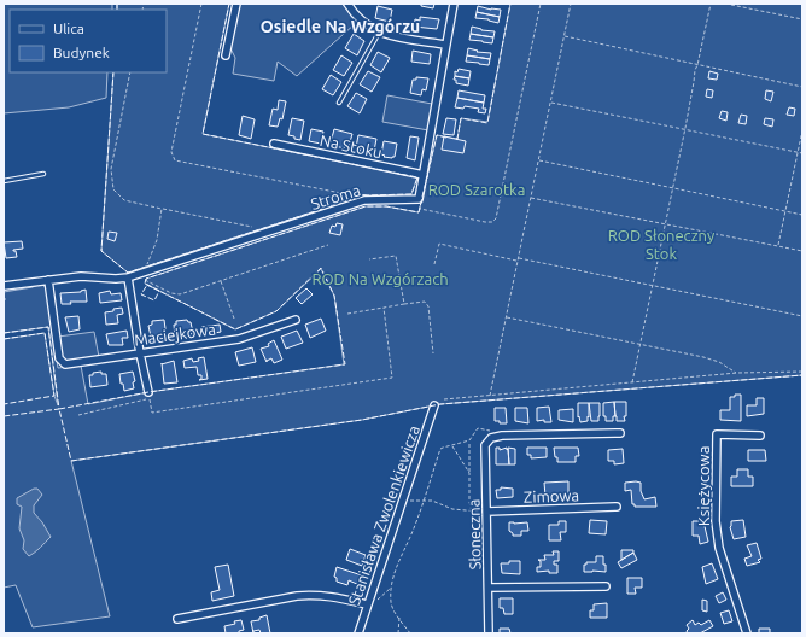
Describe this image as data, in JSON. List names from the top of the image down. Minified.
{"streets":{"street":["Na Stoku","Stroma","Maciejkowa","Księżycowa","Zimowa","Stanisława Zwolenkiewicza","Słoneczna"]},"crossings":[["Stroma","Maciejkowa"],["Zimowa","Słoneczna"]],"districts":["Osiedle Na Wzgórzu"],"parks":["ROD Szarotka","ROD Słoneczny Stok","ROD Na Wzgórzach"],"legend":["Ulica","Budynek"]}
